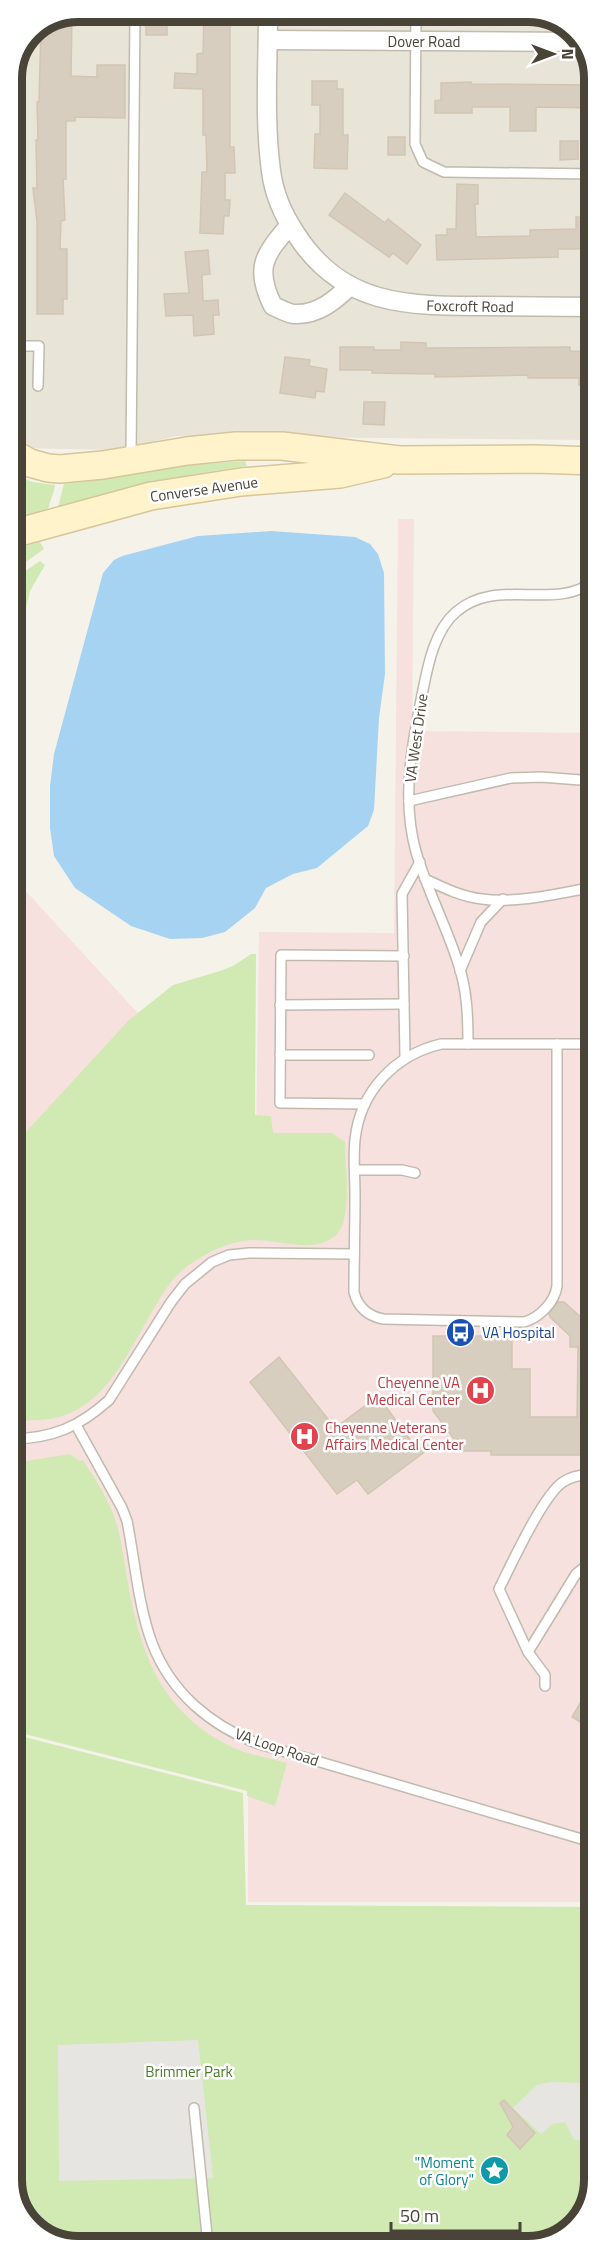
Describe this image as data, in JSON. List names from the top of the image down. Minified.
{"streets":{"main road":["Converse Avenue"],"street":["Dover Road","Foxcroft Road"],"lane":["VA West Drive","VA Loop Road"]},"crossings":[["Dover Road","Foxcroft Road"]],"parks":["Brimmer Park"],"places":{"bus stop":["VA Hospital"],"hospital":["Cheyenne VA Medical Center","Cheyenne Veterans Affairs Medical Center"],"place":["\"Moment of Glory\""]},"scale_bar":"50 m","north":"right"}
